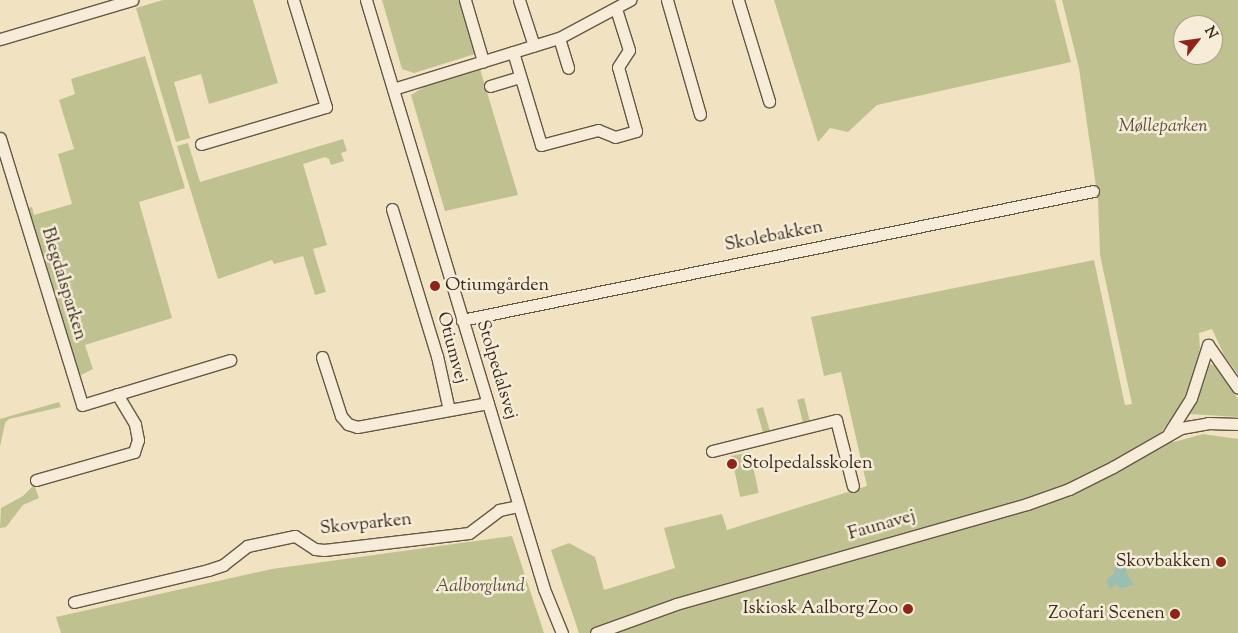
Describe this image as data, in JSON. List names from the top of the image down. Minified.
{"streets":{"street":["Skolebakken","Blegdalsparken","Otiumvej","Stolpedalsvej","Skovparken","Faunavej"]},"crossings":[["Skolebakken","Stolpedalsvej"],["Otiumvej","Stolpedalsvej"],["Stolpedalsvej","Skovparken"]],"parks":["Mølleparken","Aalborglund"],"places":["Otiumgården","Stolpedalsskolen","Skovbakken","Iskiosk Aalborg Zoo","Zoofari Scenen"],"north":"top right"}
